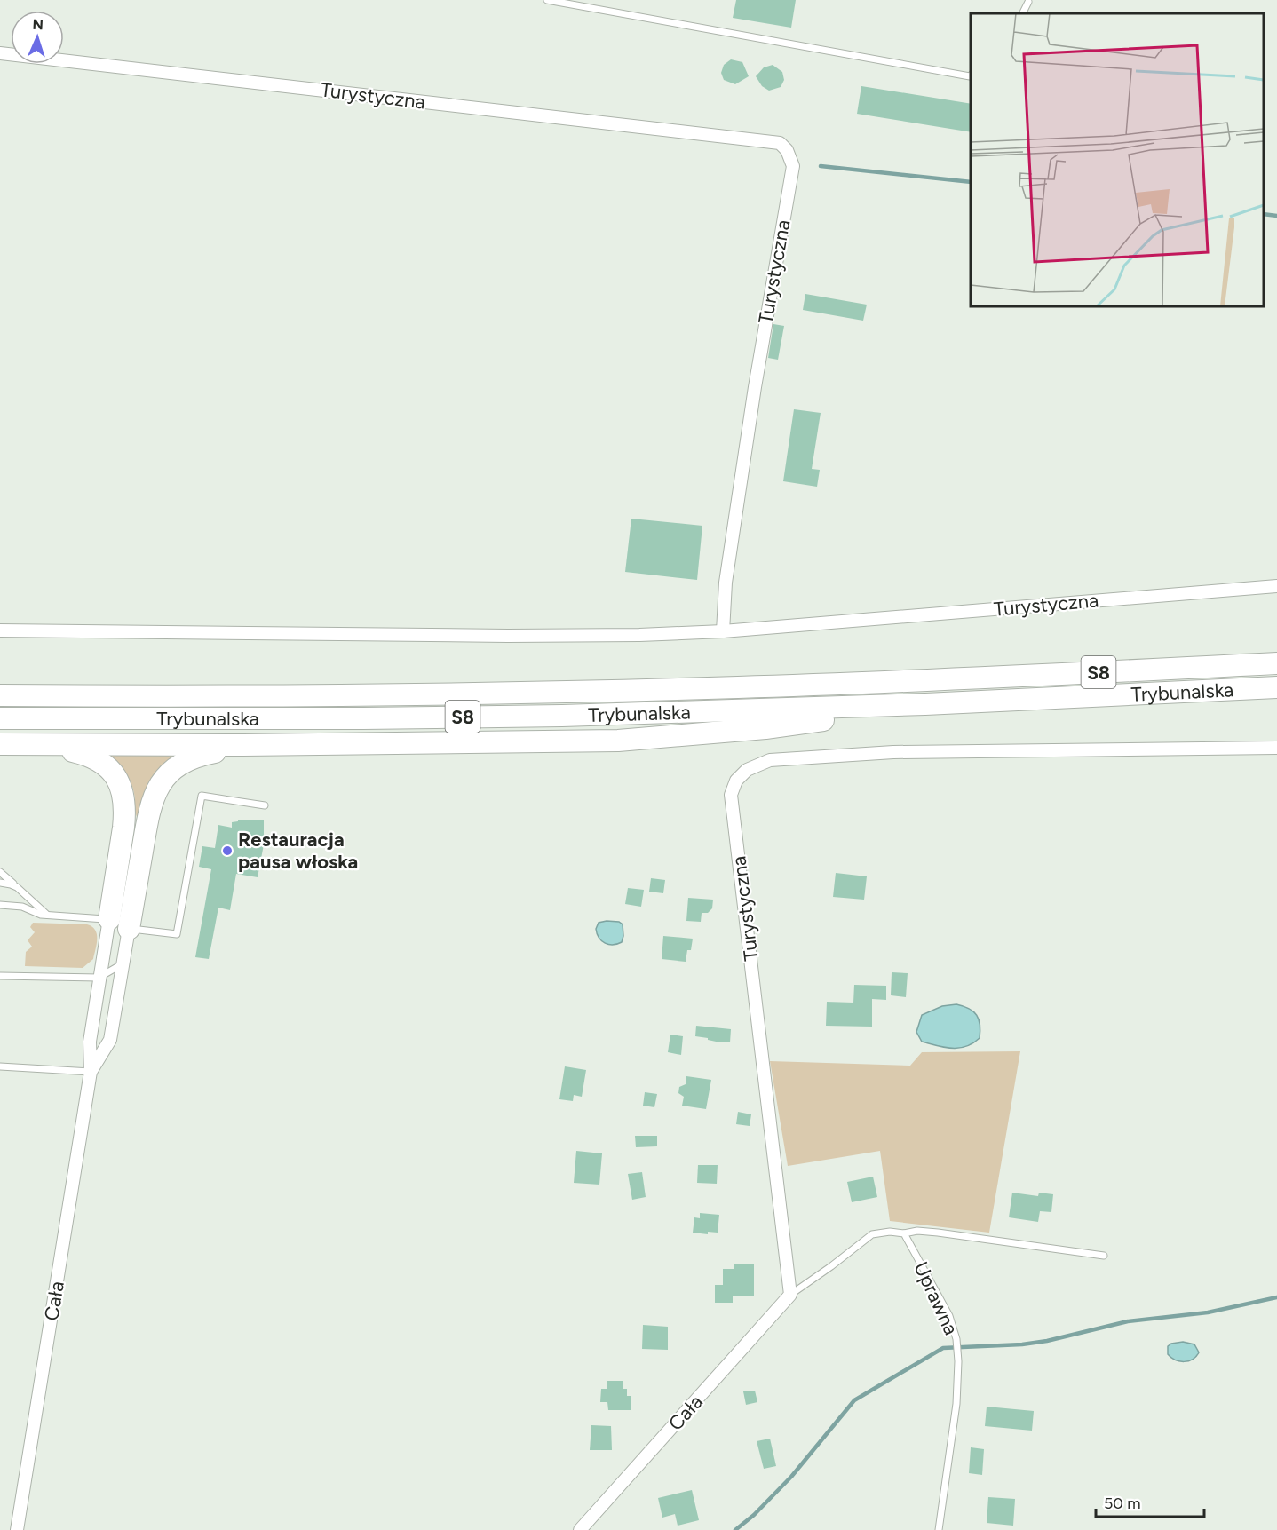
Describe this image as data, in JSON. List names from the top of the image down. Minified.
{"streets":{"highway":["S8","Trybunalska"],"street":["Turystyczna","Cała"],"lane":["Uprawna"]},"crossings":[["Turystyczna","Cała"]],"places":["Restauracja pausa włoska"],"scale_bar":"50 m","north":"top"}
